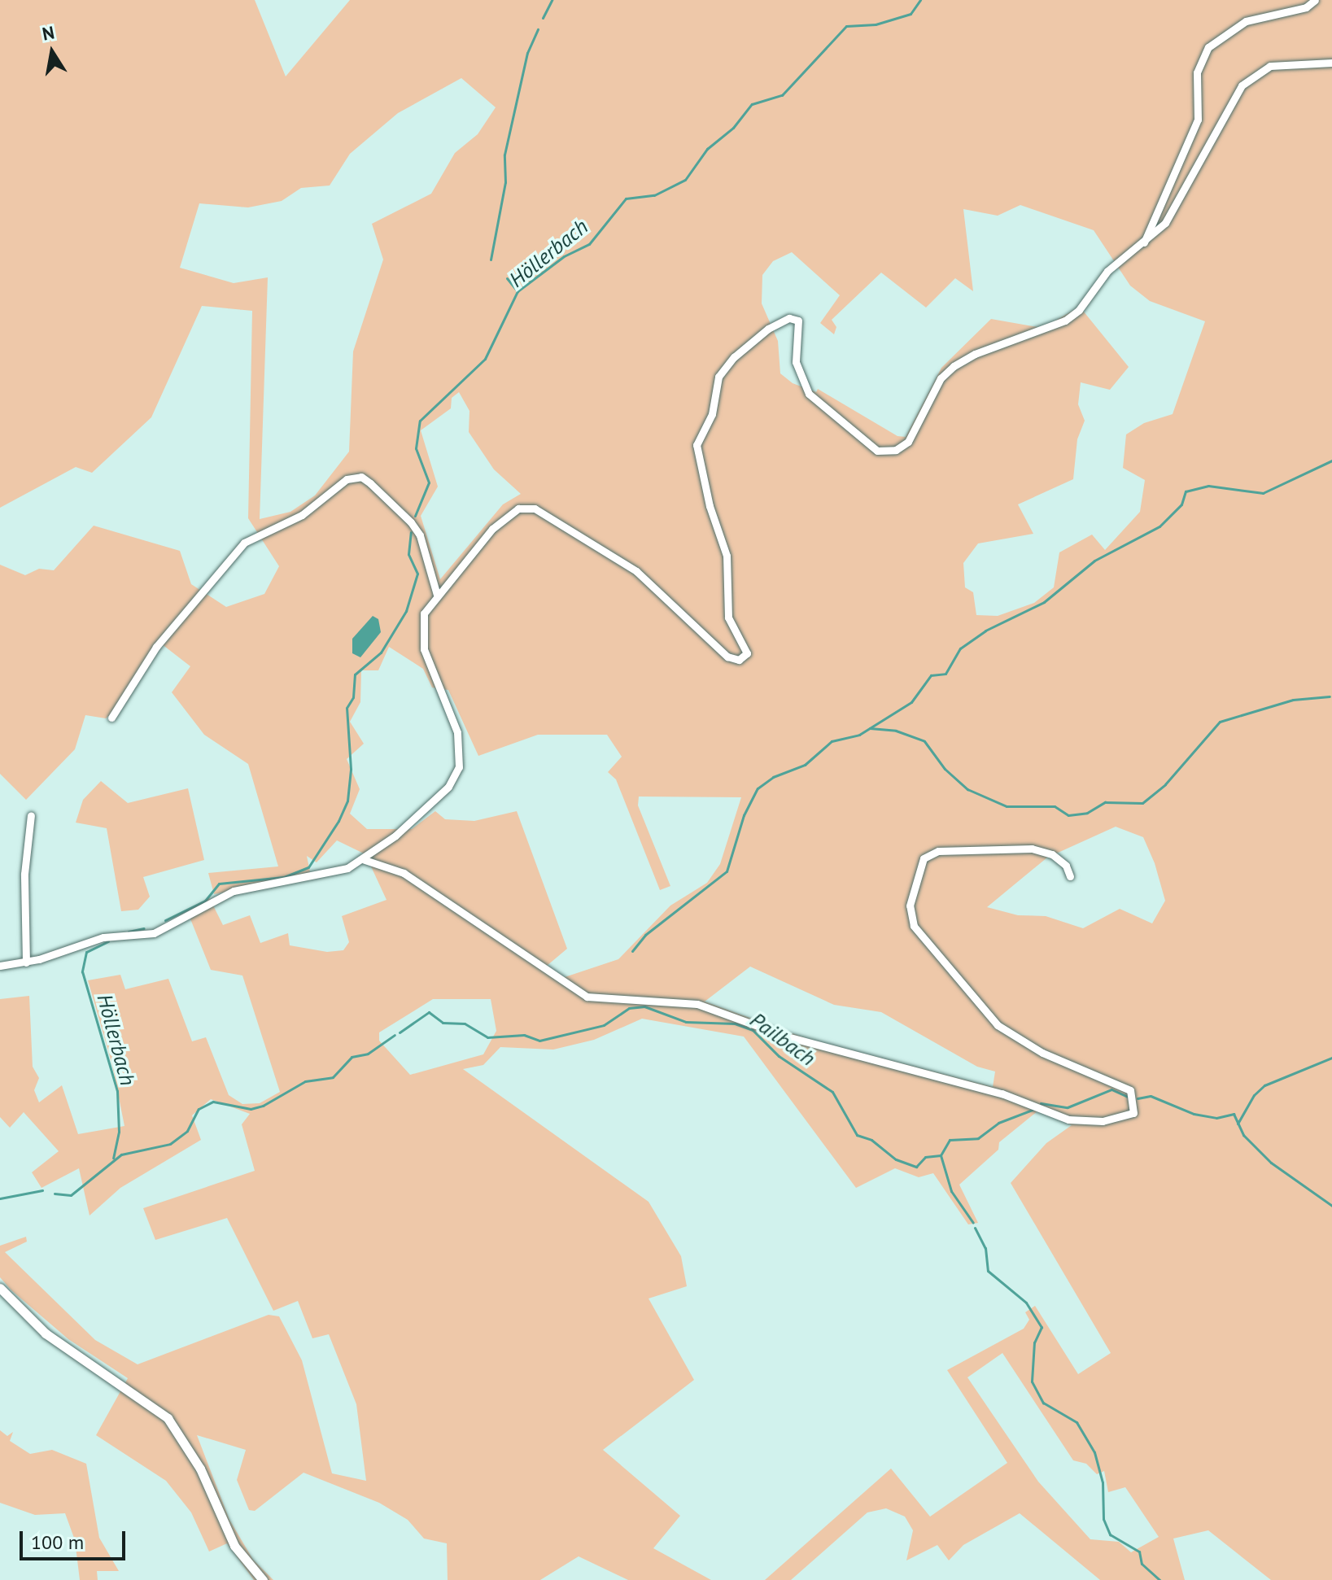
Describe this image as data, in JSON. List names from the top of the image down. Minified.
{"water":["Höllerbach","Pailbach"],"scale_bar":"100 m","north":"top"}
